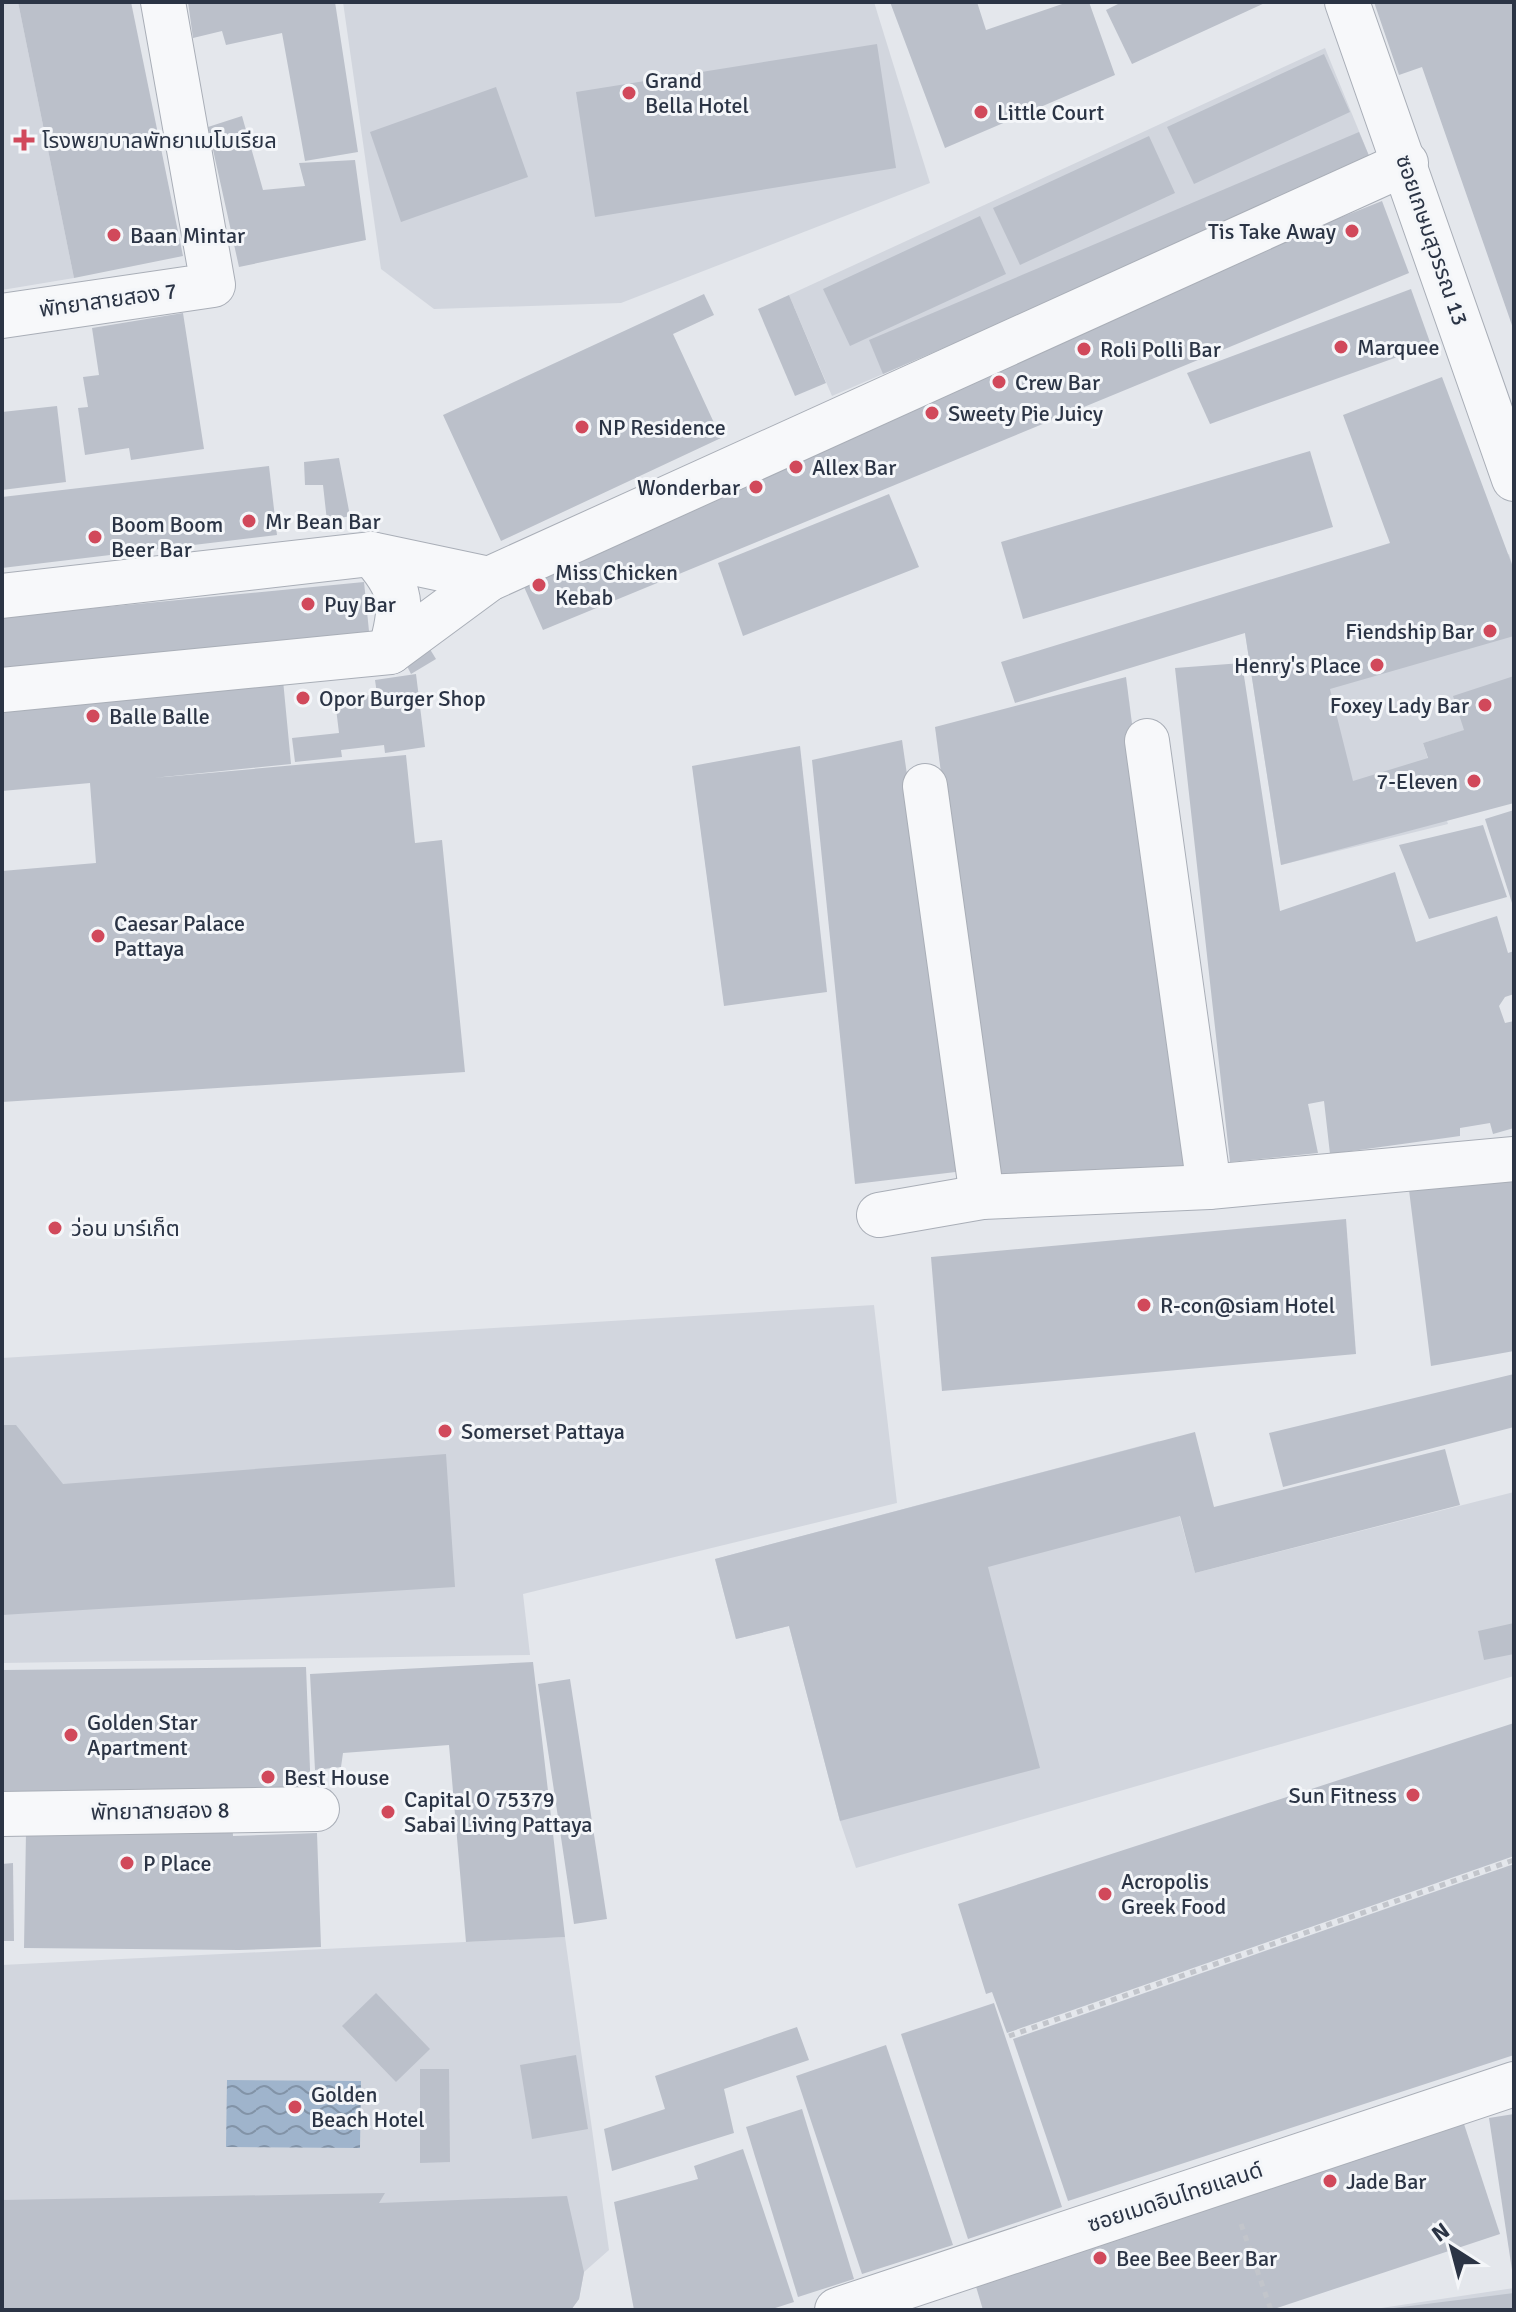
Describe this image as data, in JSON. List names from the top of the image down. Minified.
{"streets":{"street":["ซอยเกษมสุวรรณ 13","พัทยาสายสอง 7","พัทยาสายสอง 8","ซอยเมดอินไทยแลนด์"]},"places":{"other":["Grand Bella Hotel","Little Court","Tis Take Away","Baan Mintar","Marquee","Roli Polli Bar","Crew Bar","Sweety Pie Juicy","NP Residence","Allex Bar","Wonderbar","Mr Bean Bar","Boom Boom Beer Bar","Miss Chicken Kebab","Puy Bar","Fiendship Bar","Henry's Place","Opor Burger Shop","Foxey Lady Bar","Balle Balle","7-Eleven","Caesar Palace Pattaya","ว่อน มาร์เก็ต","R-con@siam Hotel","Somerset Pattaya","Golden Star Apartment","Best House","Sun Fitness","Capital O 75379 Sabai Living Pattaya","P Place","Acropolis Greek Food","Golden Beach Hotel","Jade Bar","Bee Bee Beer Bar"],"health":["โรงพยาบาลพัทยาเมโมเรียล"]},"north":"top left"}
